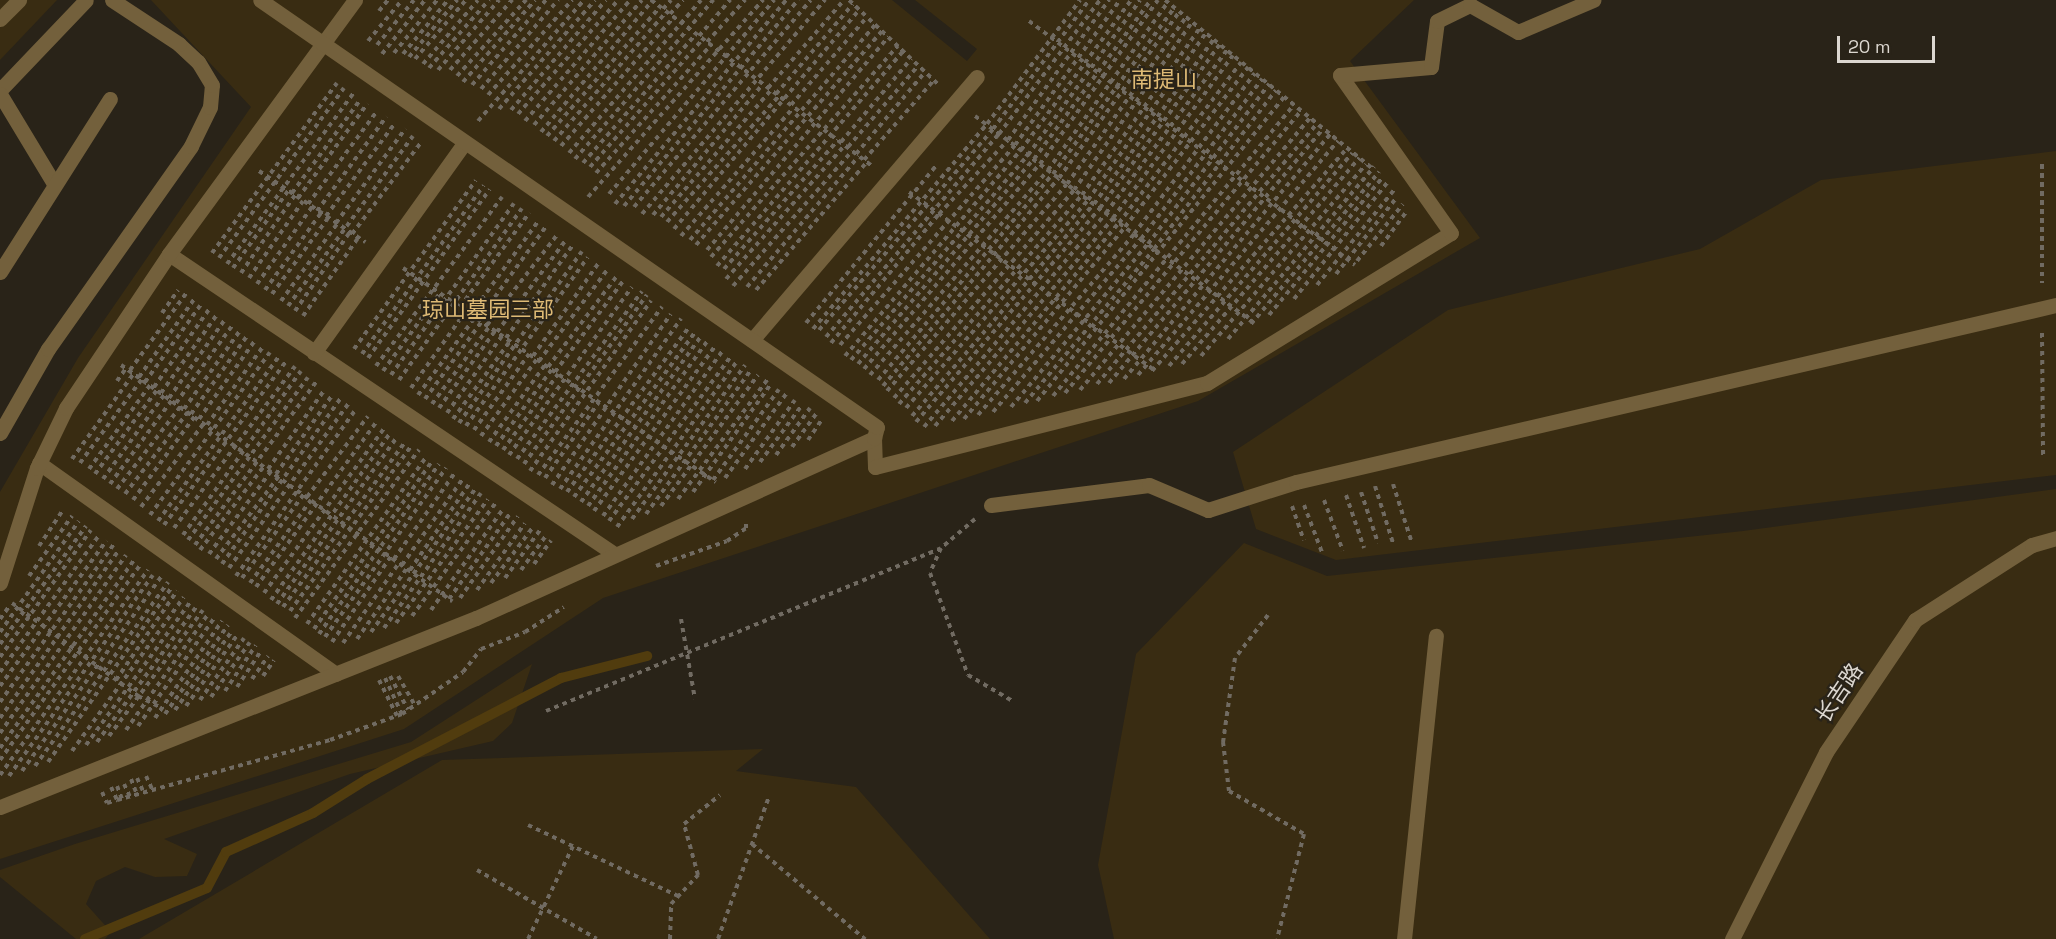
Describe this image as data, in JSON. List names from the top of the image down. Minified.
{"streets":{"street":["长吉路"]},"parks":["南提山","琼山墓园三部"],"scale_bar":"20 m"}
